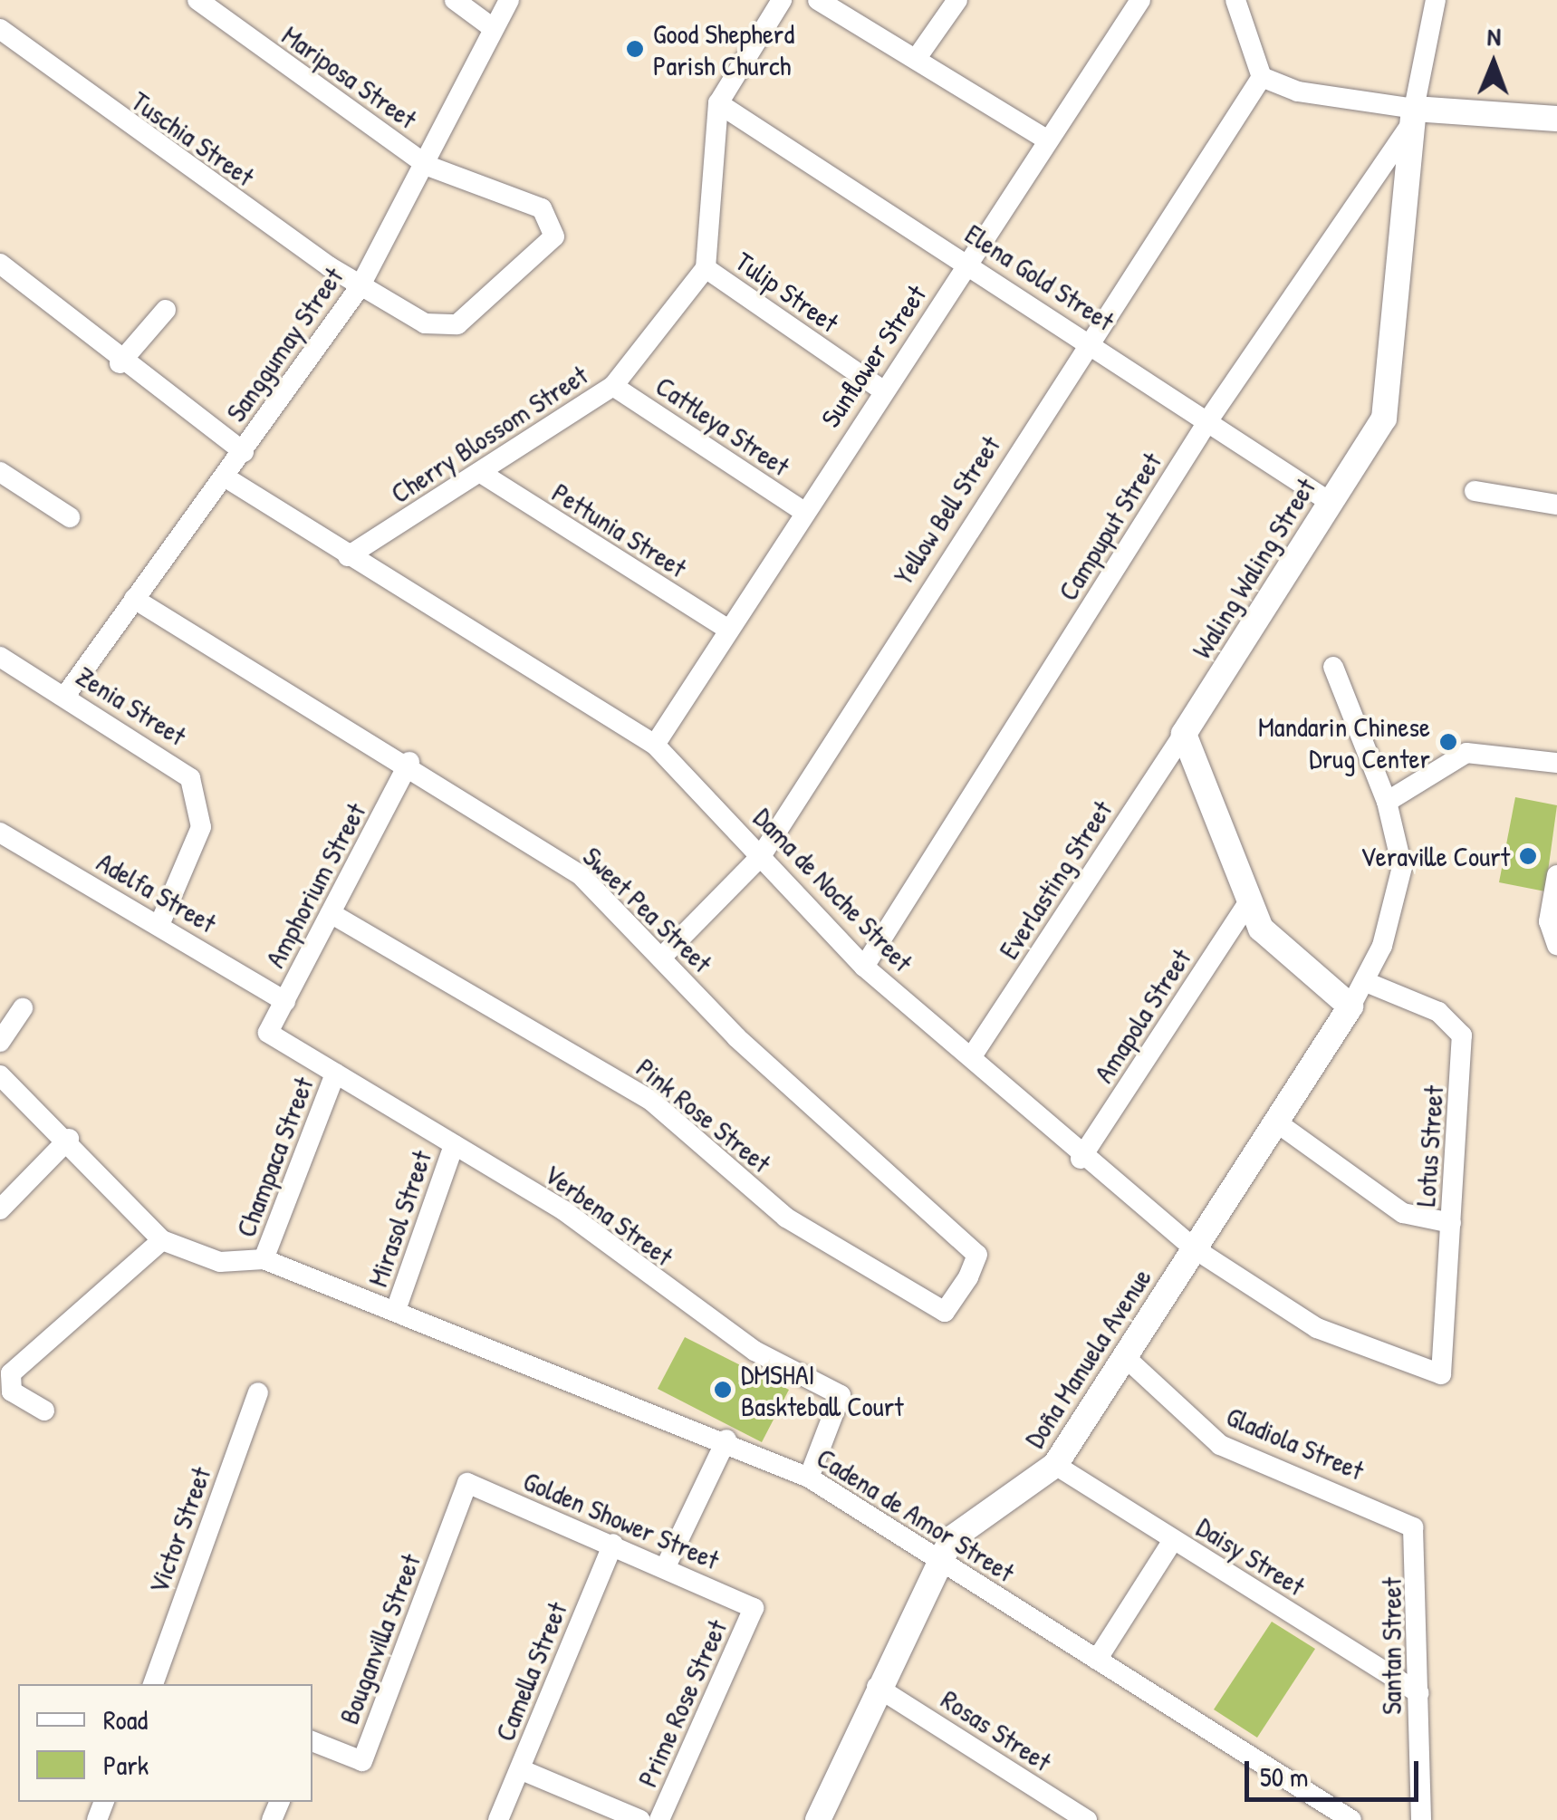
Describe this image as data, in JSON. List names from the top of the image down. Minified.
{"streets":{"street":["Mariposa Street","Tuschia Street","Elena Gold Street","Tulip Street","Sanggumay Street","Sunflower Street","Cattleya Street","Cherry Blossom Street","Yellow Bell Street","Campuput Street","Pettunia Street","Waling Waling Street","Zenia Street","Everlasting Street","Amphorium Street","Dama de Noche Street","Adelfa Street","Sweet Pea Street","Amapola Street","Pink Rose Street","Lotus Street","Champaca Street","Verbena Street","Mirasol Street","Doña Manuela Avenue","Gladiola Street","Cadena de Amor Street","Golden Shower Street","Victor Street","Daisy Street","Bouganvilla Street","Santan Street","Camella Street","Prime Rose Street","Rosas Street"]},"crossings":[["Mariposa Street","Tuschia Street"],["Mariposa Street","Sanggumay Street"],["Tuschia Street","Sanggumay Street"],["Elena Gold Street","Sunflower Street"],["Elena Gold Street","Yellow Bell Street"],["Elena Gold Street","Campuput Street"],["Elena Gold Street","Waling Waling Street"],["Tulip Street","Sunflower Street"],["Tulip Street","Cherry Blossom Street"],["Sanggumay Street","Zenia Street"],["Sanggumay Street","Dama de Noche Street"],["Sanggumay Street","Sweet Pea Street"],["Sunflower Street","Cattleya Street"],["Sunflower Street","Pettunia Street"],["Sunflower Street","Dama de Noche Street"],["Cattleya Street","Cherry Blossom Street"],["Cherry Blossom Street","Pettunia Street"],["Cherry Blossom Street","Dama de Noche Street"],["Yellow Bell Street","Dama de Noche Street"],["Yellow Bell Street","Sweet Pea Street"],["Campuput Street","Waling Waling Street"],["Campuput Street","Dama de Noche Street"],["Waling Waling Street","Everlasting Street"],["Zenia Street","Adelfa Street"],["Everlasting Street","Dama de Noche Street"],["Amphorium Street","Adelfa Street"],["Amphorium Street","Sweet Pea Street"],["Amphorium Street","Pink Rose Street"],["Amphorium Street","Verbena Street"],["Dama de Noche Street","Amapola Street"],["Dama de Noche Street","Lotus Street"],["Dama de Noche Street","Doña Manuela Avenue"],["Sweet Pea Street","Pink Rose Street"],["Champaca Street","Verbena Street"],["Champaca Street","Cadena de Amor Street"],["Verbena Street","Mirasol Street"],["Verbena Street","Cadena de Amor Street"],["Mirasol Street","Cadena de Amor Street"],["Doña Manuela Avenue","Gladiola Street"],["Doña Manuela Avenue","Cadena de Amor Street"],["Doña Manuela Avenue","Daisy Street"],["Doña Manuela Avenue","Rosas Street"],["Gladiola Street","Santan Street"],["Golden Shower Street","Bouganvilla Street"],["Golden Shower Street","Camella Street"],["Golden Shower Street","Prime Rose Street"],["Daisy Street","Santan Street"]],"places":["Good Shepherd Parish Church","Mandarin Chinese Drug Center","Veraville Court","DMSHAI Baskteball Court"],"legend":["Road","Park"],"scale_bar":"50 m","north":"top"}
